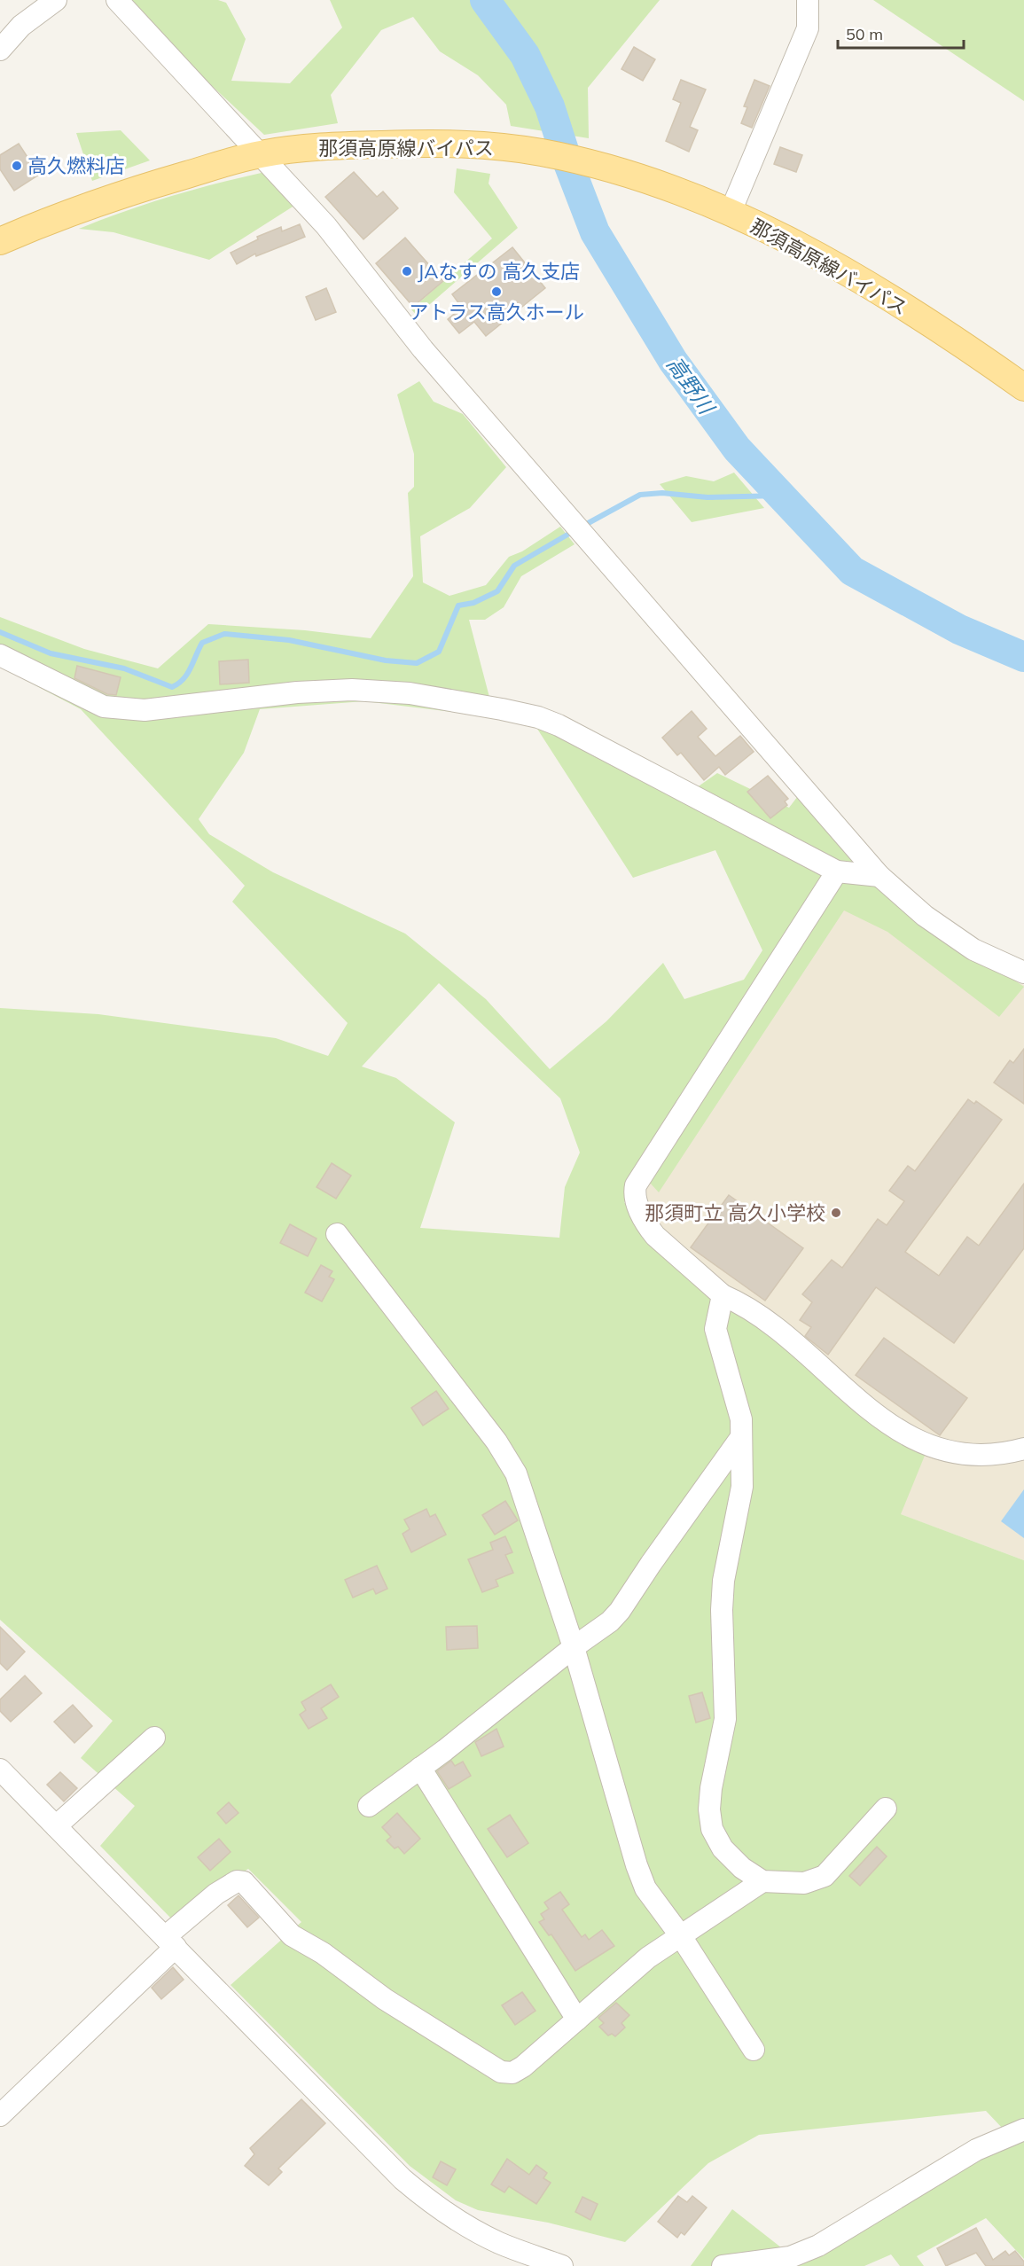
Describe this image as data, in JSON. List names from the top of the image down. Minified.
{"streets":{"main road":["那須高原線バイパス"]},"water":["高野川"],"places":["高久燃料店","JAなすの 高久支店","アトラス高久ホール","那須町立 高久小学校"],"scale_bar":"50 m"}
